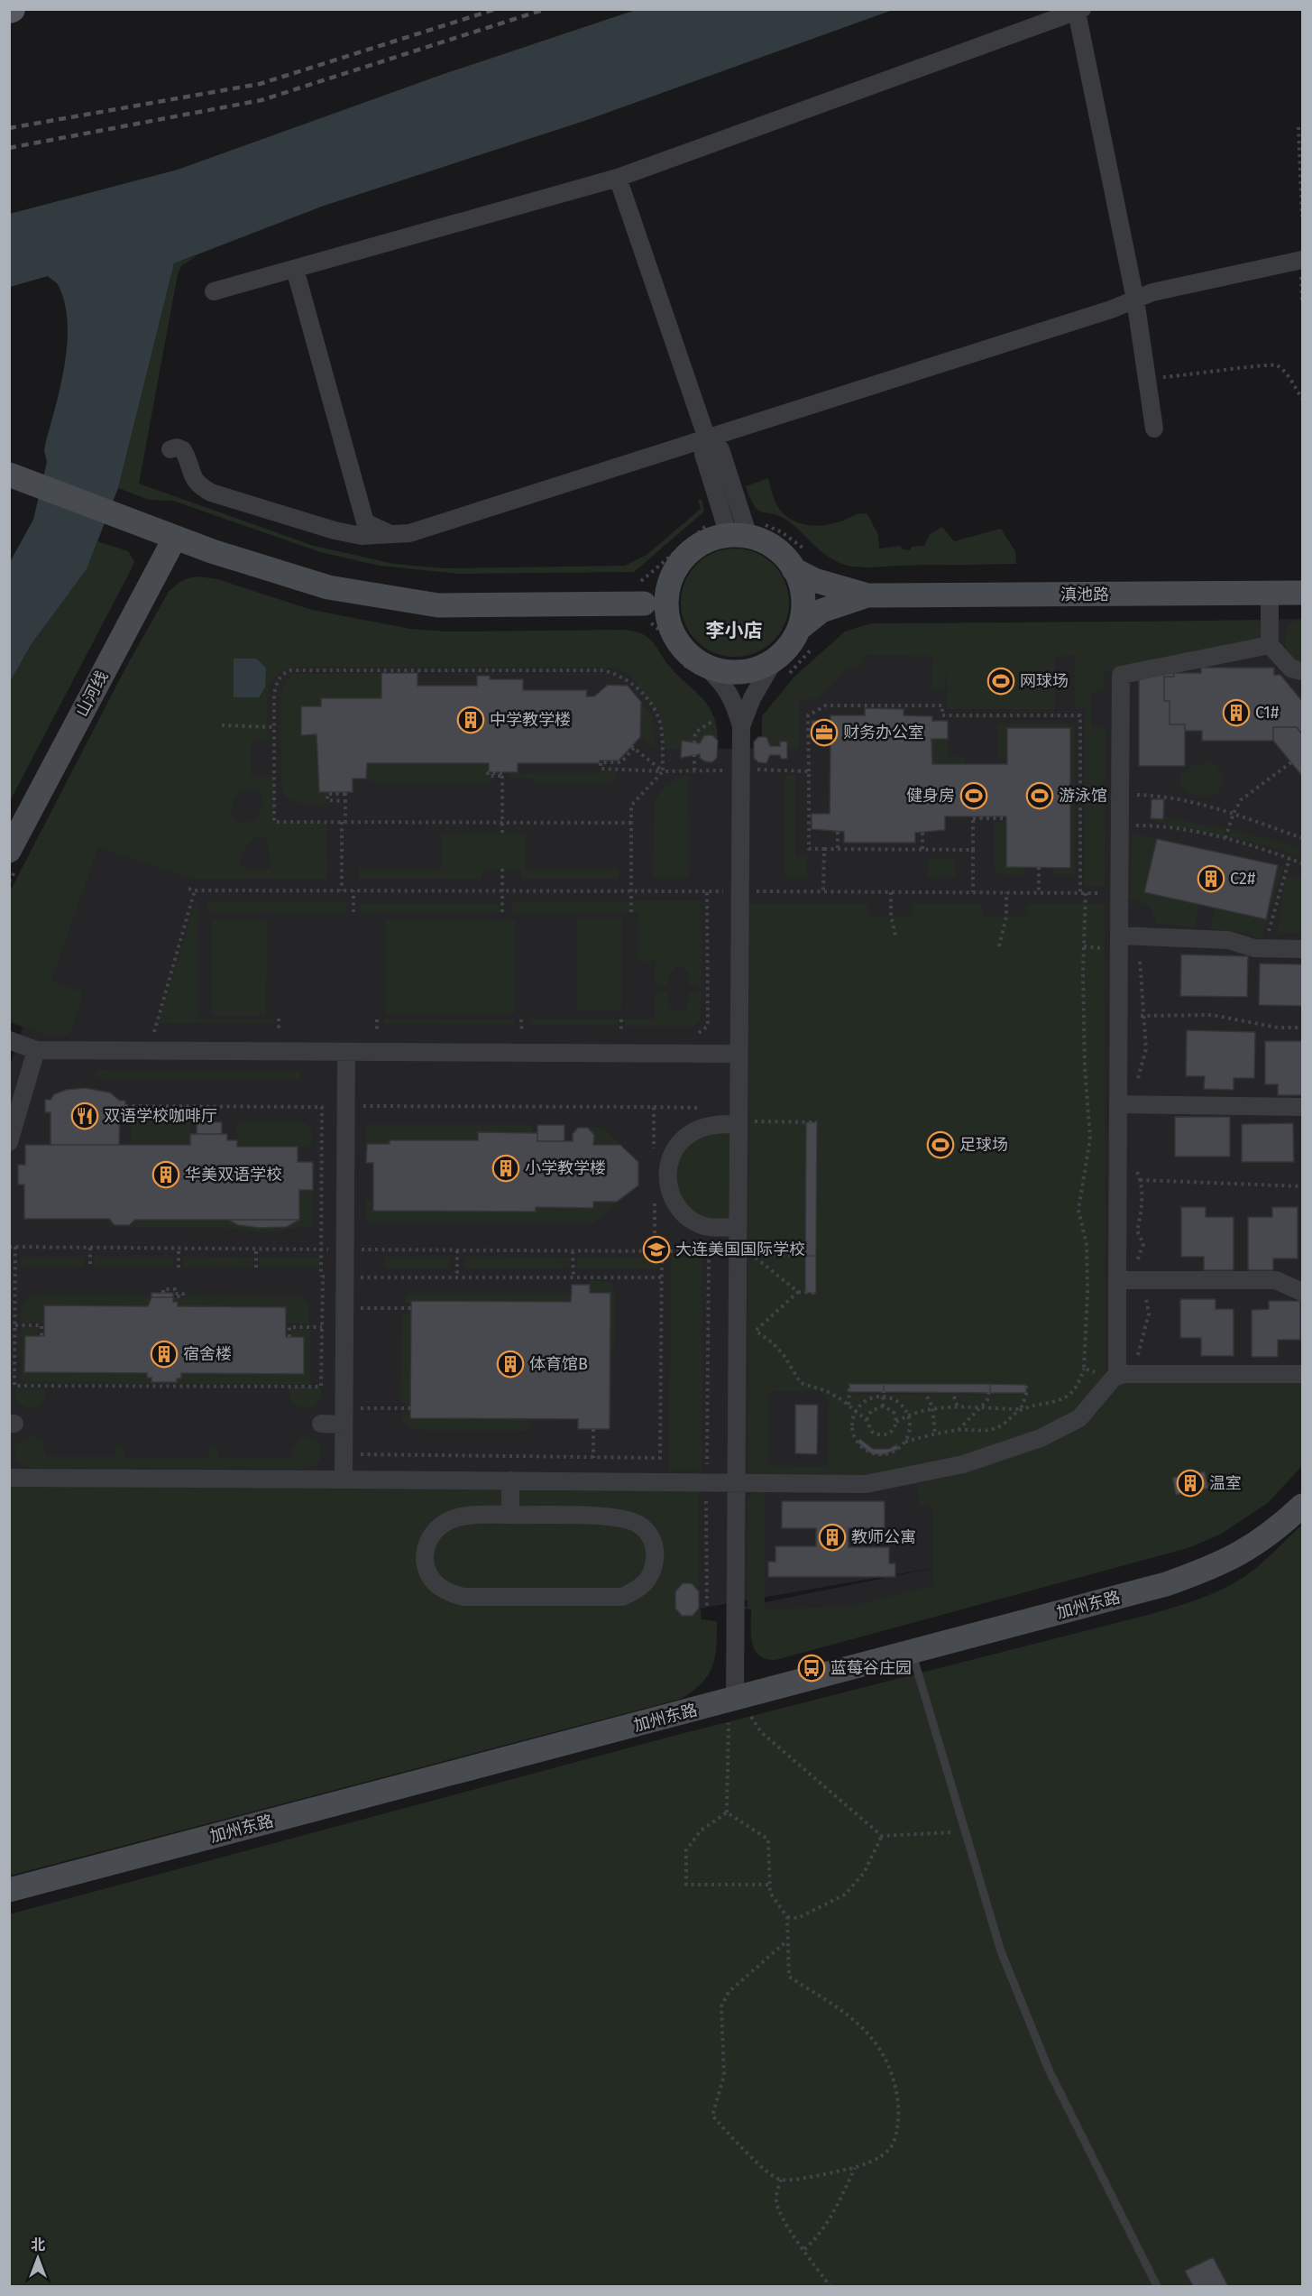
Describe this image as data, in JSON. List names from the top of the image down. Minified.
{"streets":{"street":["滇池路","山河线","加州东路"]},"districts":["李小店"],"places":{"sports":["网球场","健身房","游泳馆","足球场"],"building":["C1#","中学教学楼","C2#","小学教学楼","华美双语学校","宿舍楼","体育馆B","温室","教师公寓"],"office":["财务办公室"],"restaurant":["双语学校咖啡厅"],"school or university":["大连美国国际学校"],"bus stop":["蓝莓谷庄园"]},"north":"top"}
